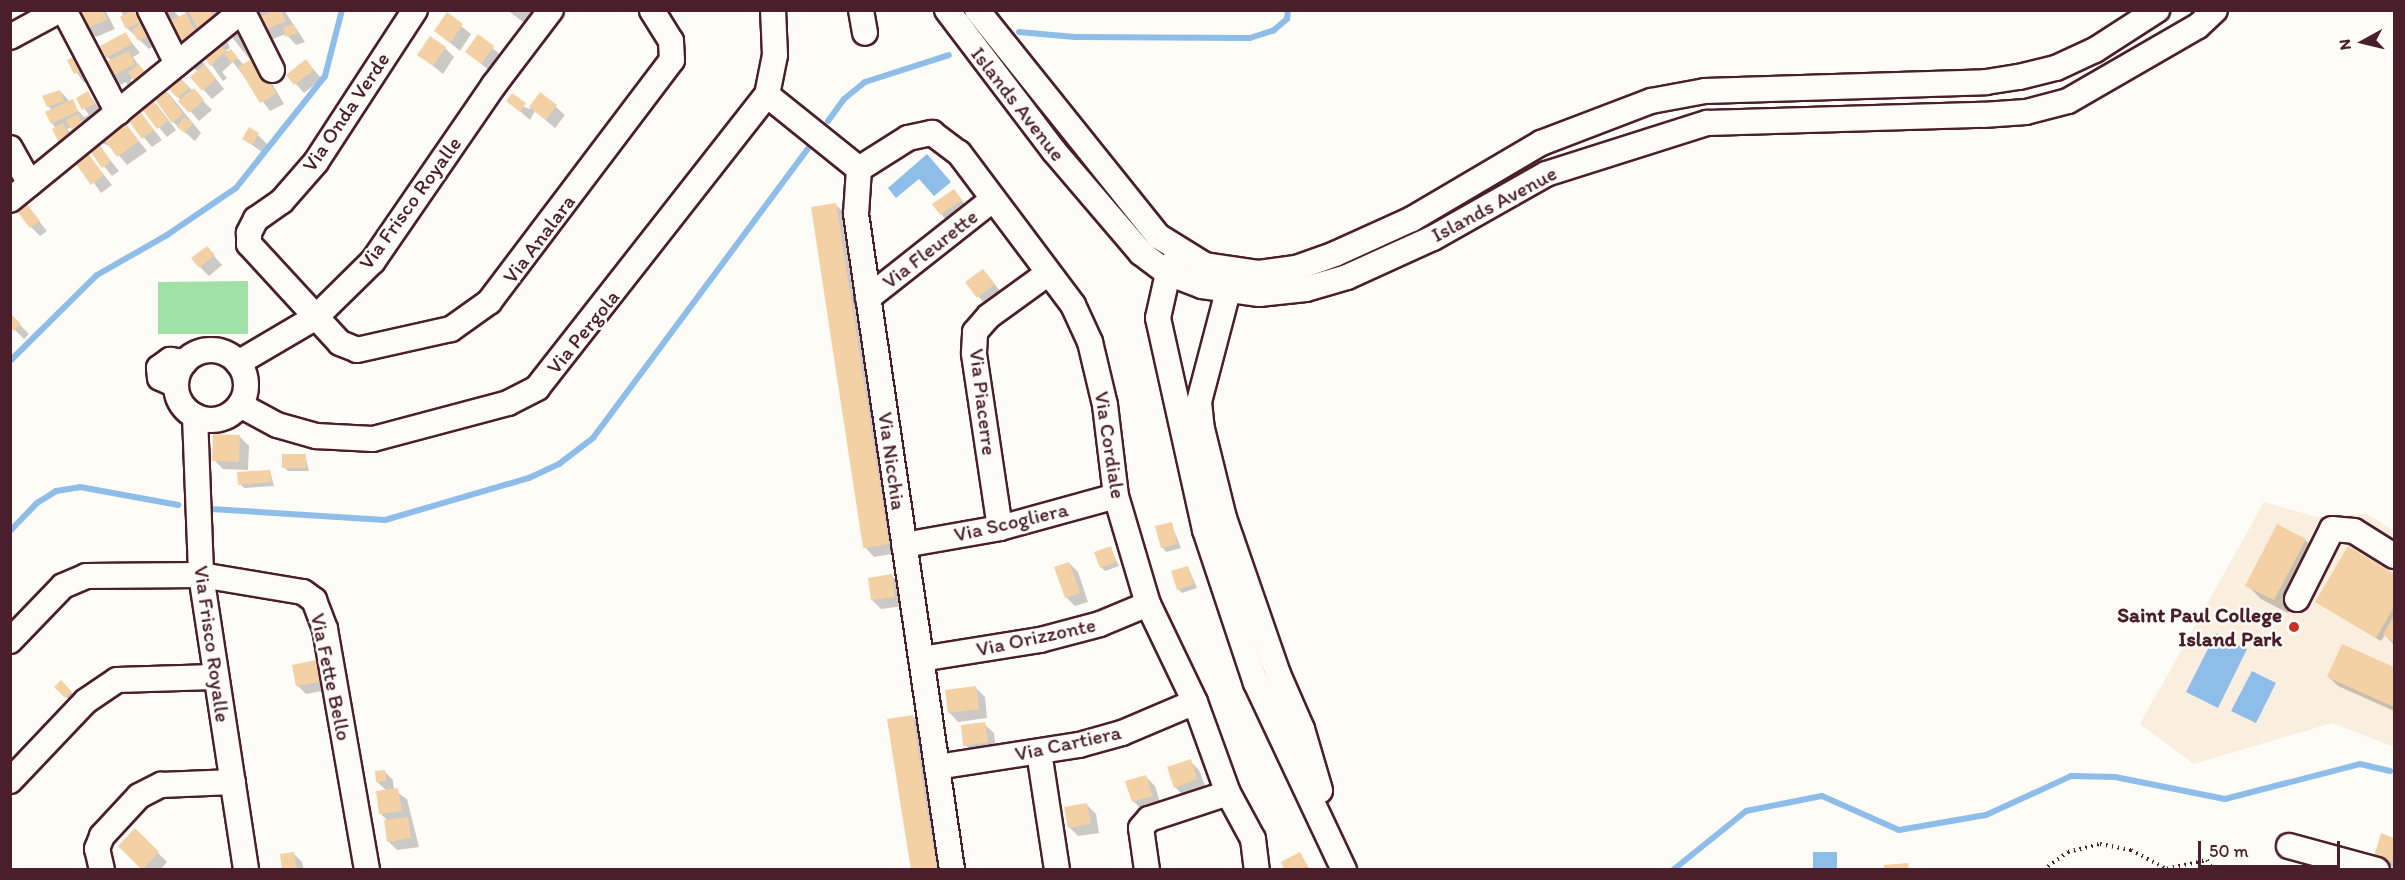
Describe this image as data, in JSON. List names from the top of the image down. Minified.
{"streets":{"street":["Islands Avenue","Via Onda Verde","Via Frisco Royalle","Via Analara","Via Fleurette","Via Pergola","Via Piacerre","Via Cordiale","Via Nicchia","Via Scogliera","Via Orizzonte","Via Fette Bello","Via Cartiera"]},"crossings":[["Via Onda Verde","Via Frisco Royalle"],["Via Onda Verde","Via Analara"],["Via Frisco Royalle","Via Analara"],["Via Frisco Royalle","Via Pergola"],["Via Frisco Royalle","Via Fette Bello"],["Via Fleurette","Via Cordiale"],["Via Fleurette","Via Nicchia"],["Via Piacerre","Via Cordiale"],["Via Piacerre","Via Scogliera"],["Via Cordiale","Via Nicchia"],["Via Cordiale","Via Scogliera"],["Via Cordiale","Via Orizzonte"],["Via Cordiale","Via Cartiera"],["Via Nicchia","Via Scogliera"],["Via Nicchia","Via Orizzonte"],["Via Nicchia","Via Cartiera"]],"places":["Saint Paul College Island Park"],"scale_bar":"50 m","north":"left"}
